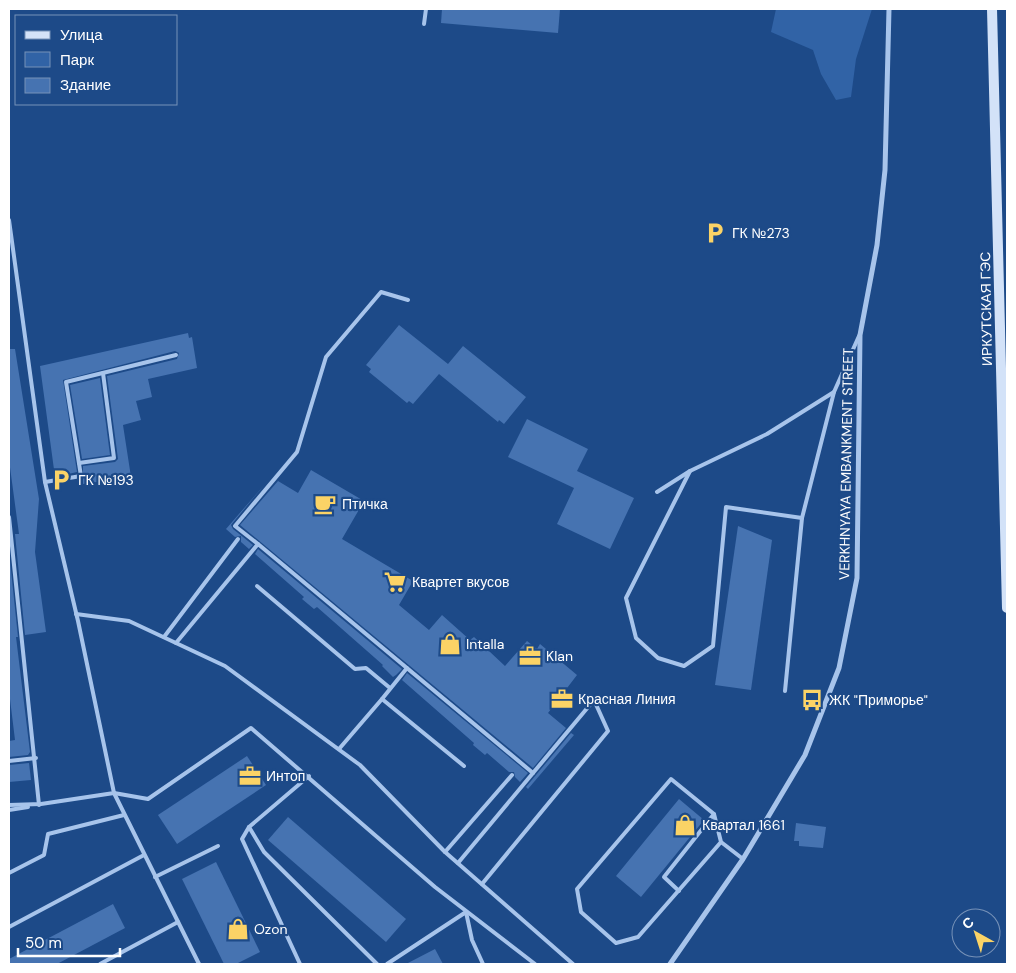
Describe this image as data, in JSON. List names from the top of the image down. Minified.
{"streets":{"main road":["ИРКУТСКАЯ ГЭС"],"street":["VERKHNYAYA EMBANKMENT STREET"]},"places":{"parking":["ГК №273","ГК №193"],"cafe":["Птичка"],"supermarket":["Квартет вкусов"],"shop":["Intalla","Квартал 1661","Ozon"],"office":["Klan","Красная Линия","Интоп"],"bus stop":["ЖК \"Приморье\""]},"legend":["Улица","Парк","Здание"],"scale_bar":"50 m","north":"top left"}
